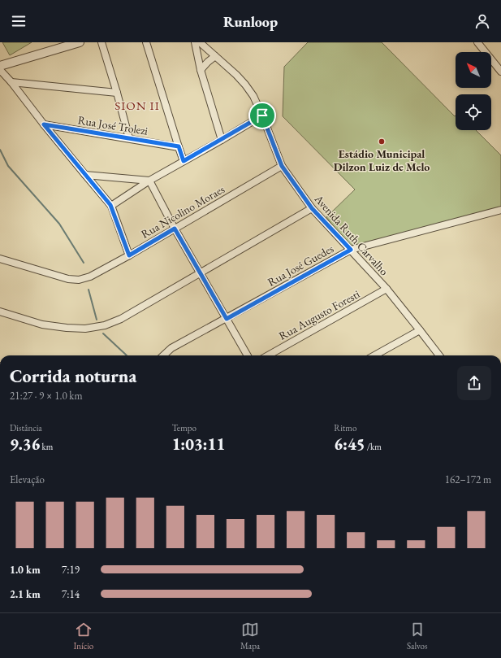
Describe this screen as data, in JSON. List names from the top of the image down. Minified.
{"streets":{"street":["Rua José Trolezi","Rua Nicolino Moraes","Avenida Ruth Carvalho","Rua José Guedes","Rua Augusto Foresti"]},"crossings":[["Rua Nicolino Moraes","Avenida Ruth Carvalho"],["Avenida Ruth Carvalho","Rua José Guedes"],["Avenida Ruth Carvalho","Rua Augusto Foresti"]],"districts":["SION II"],"places":["Estádio Municipal Dilzon Luiz de Melo"],"north":"top left","page":{"header":"Runloop","heading":["Corrida noturna","21:27 · 9 × 1.0 km"],"stats":[["Distância","9.36 km"],["Tempo","1:03:11"],["Ritmo","6:45 /km"]],"chart":["Elevação","162–172 m"],"list":[{"name":"1.0 km","note":"7:19"},{"name":"2.1 km","note":"7:14"}],"tabs":["Início","Mapa","Salvos"]}}
